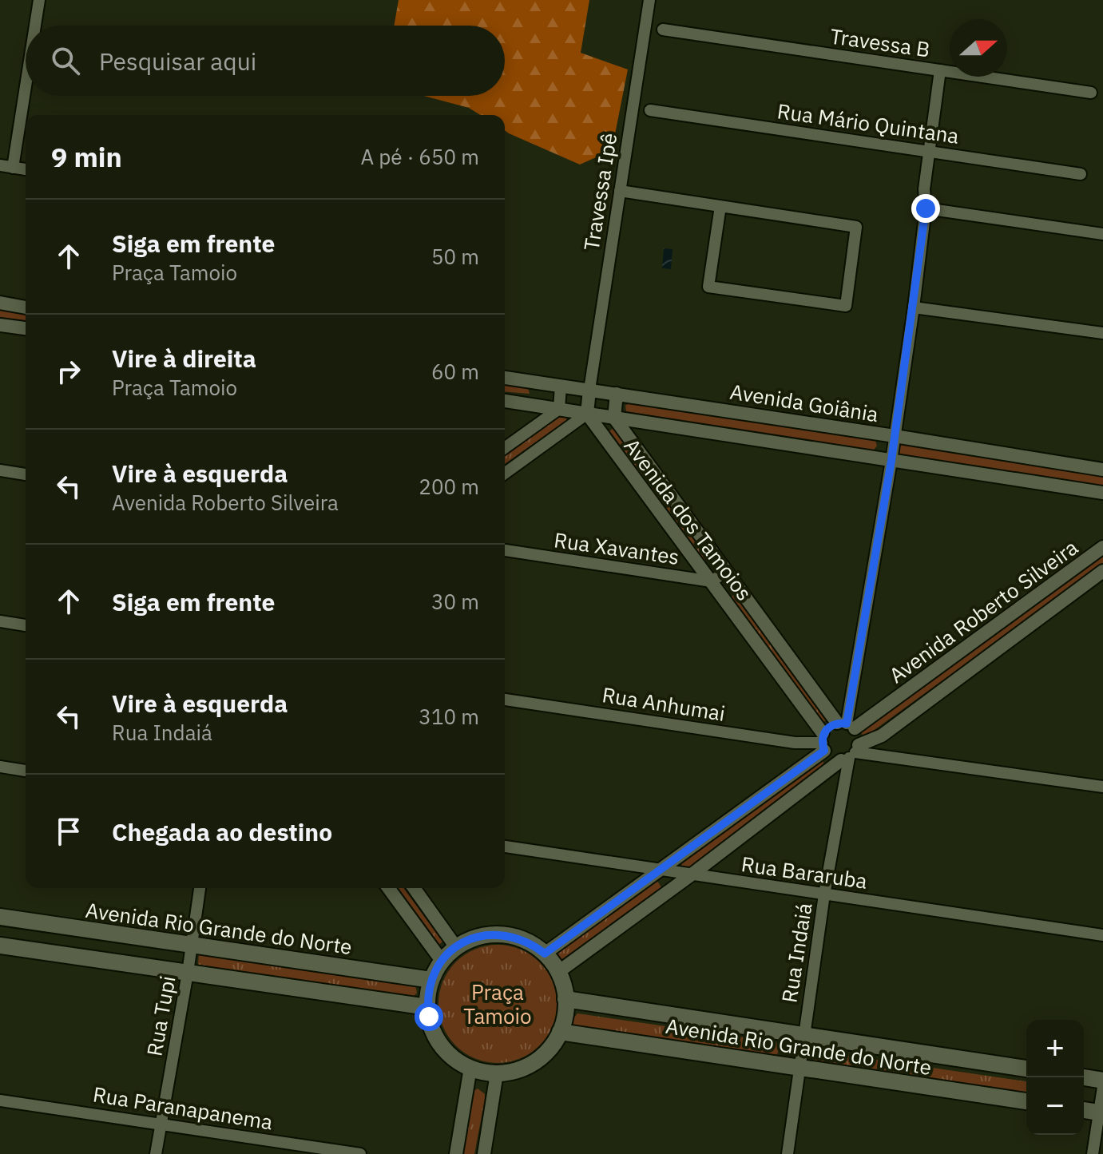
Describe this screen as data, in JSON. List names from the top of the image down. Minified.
{"streets":{"main road":["Avenida Rio Grande do Norte"],"street":["Travessa B","Rua Mário Quintana","Travessa Ipê","Avenida Goiânia","Avenida dos Tamoios","Rua Xavantes","Avenida Roberto Silveira","Rua Anhumai","Rua Bararuba","Rua Indaiá","Rua Tupi","Rua Paranapanema"]},"crossings":[["Travessa Ipê","Avenida Goiânia"],["Avenida dos Tamoios","Rua Xavantes"],["Avenida dos Tamoios","Avenida Roberto Silveira"],["Avenida dos Tamoios","Rua Anhumai"],["Avenida dos Tamoios","Rua Indaiá"],["Avenida Roberto Silveira","Rua Anhumai"],["Avenida Roberto Silveira","Rua Bararuba"],["Avenida Roberto Silveira","Avenida Rio Grande do Norte"],["Avenida Roberto Silveira","Rua Indaiá"],["Rua Anhumai","Rua Indaiá"],["Rua Bararuba","Rua Indaiá"],["Avenida Rio Grande do Norte","Rua Indaiá"],["Avenida Rio Grande do Norte","Rua Tupi"],["Rua Tupi","Rua Paranapanema"]],"parks":["Praça Tamoio"],"north":"right","page":{"search":"Pesquisar aqui","heading":["9 min","A pé · 650 m"],"list":[["Siga em frente","Praça Tamoio","50 m"],["Vire à direita","Praça Tamoio","60 m"],["Vire à esquerda","Avenida Roberto Silveira","200 m"],["Siga em frente","30 m"],["Vire à esquerda","Rua Indaiá","310 m"],"Chegada ao destino"],"map_buttons":["+","−"]}}
